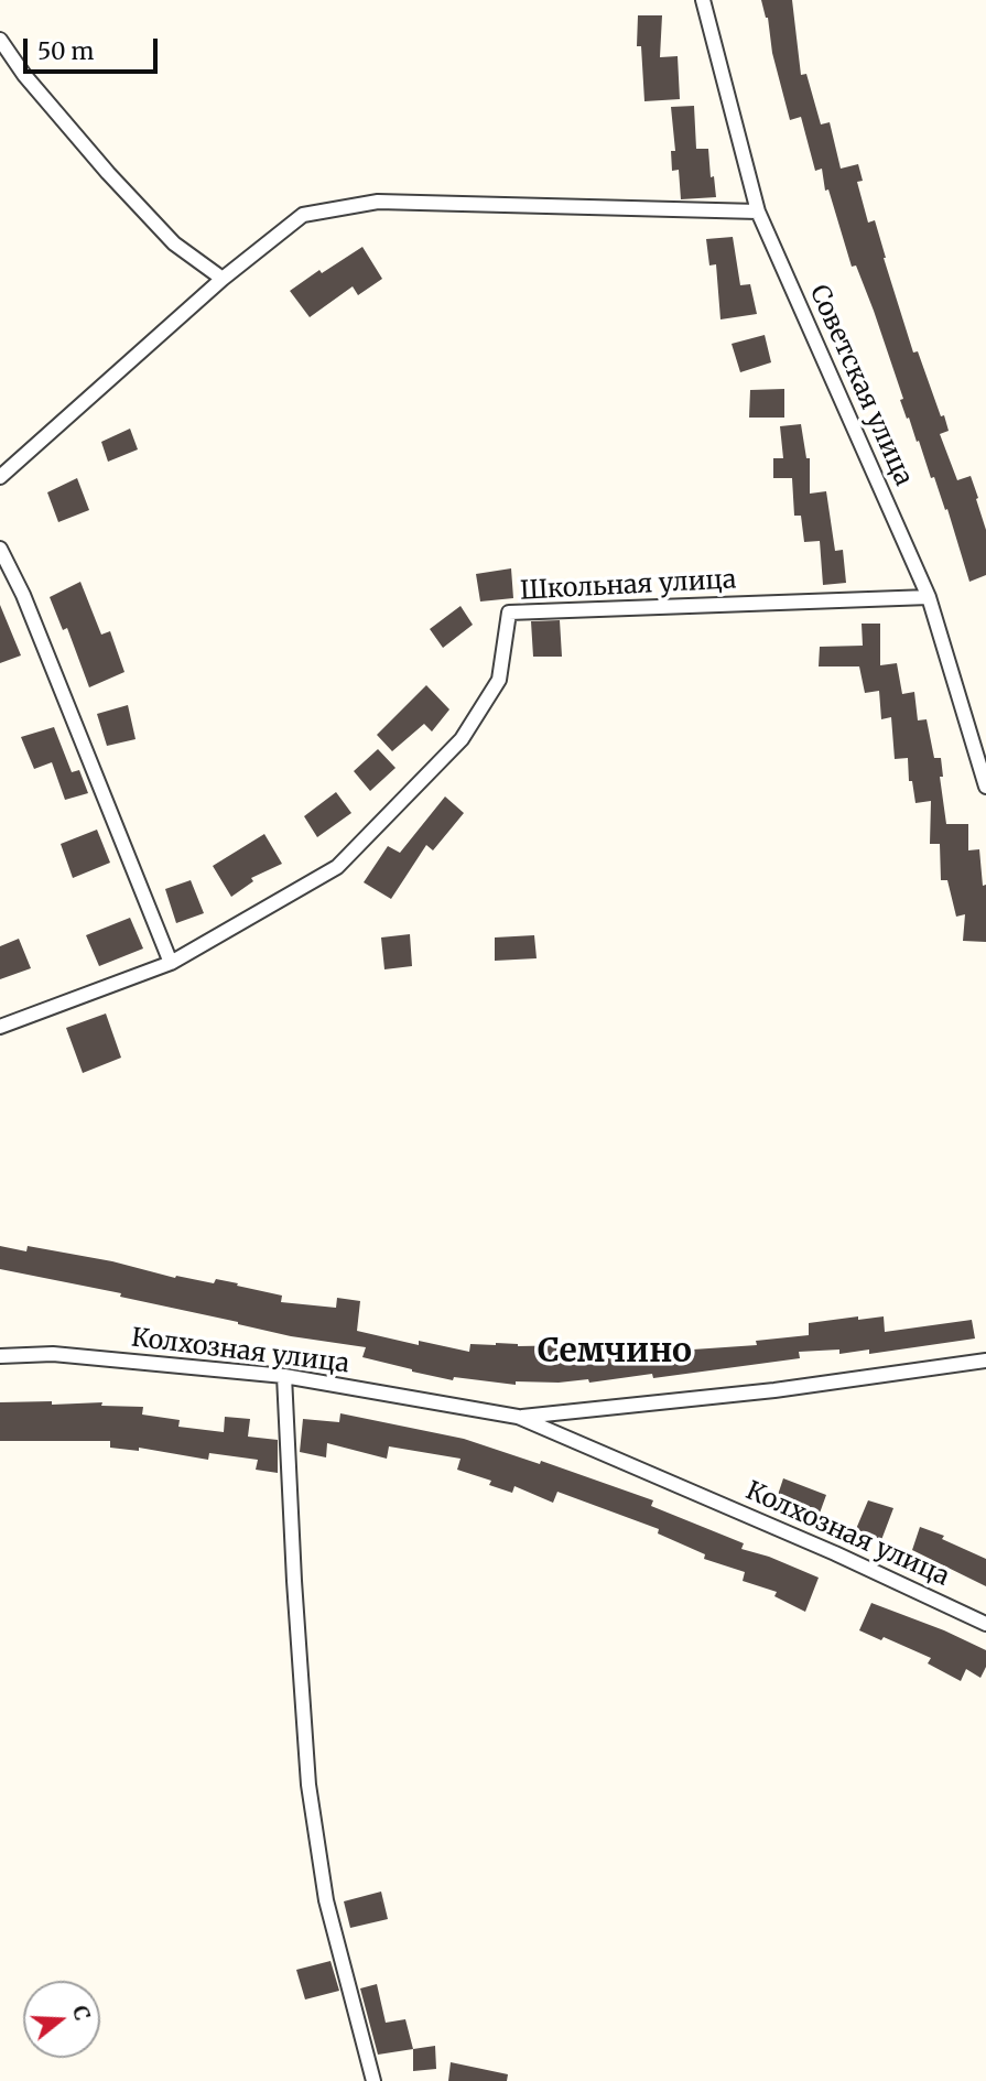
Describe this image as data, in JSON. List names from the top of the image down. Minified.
{"streets":{"street":["Советская улица","Школьная улица","Колхозная улица"]},"crossings":[["Советская улица","Школьная улица"]],"districts":["Семчино"],"scale_bar":"50 m","north":"right"}
